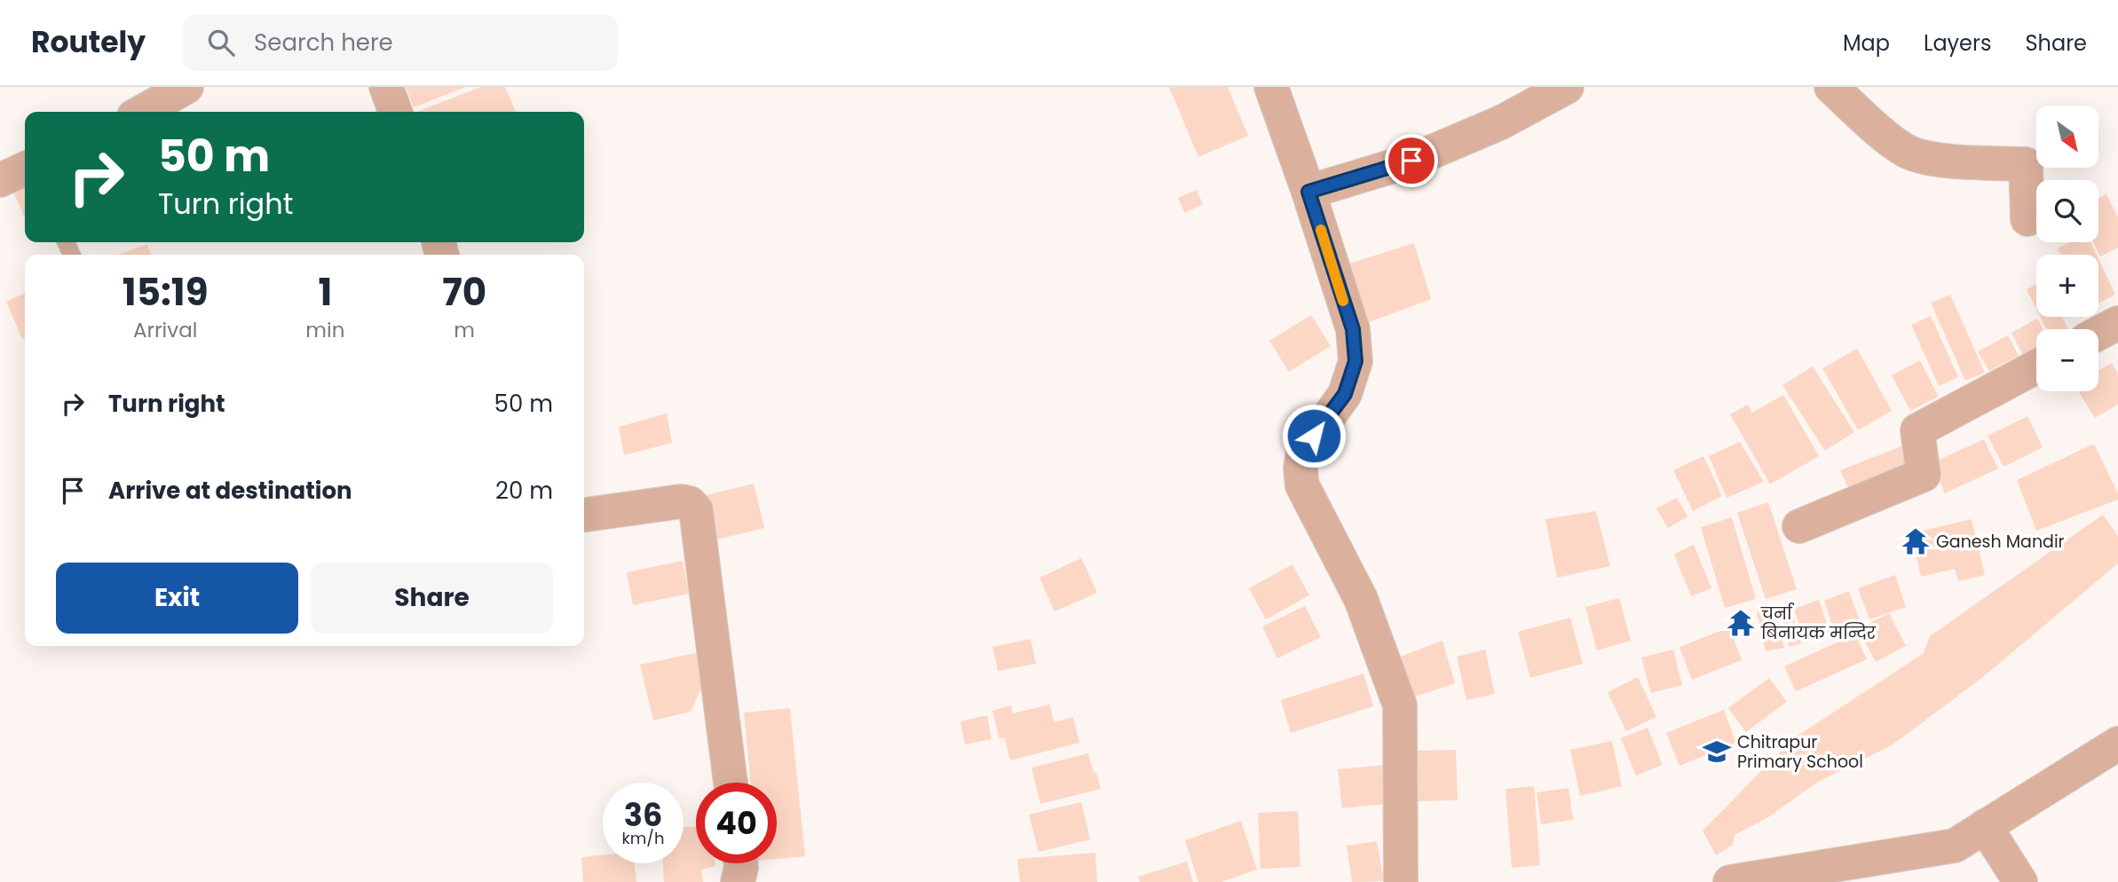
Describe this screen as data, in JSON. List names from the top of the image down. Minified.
{"places":{"temple":["Ganesh Mandir","चुर्ना बिनायक मन्दिर"],"school or university":["Chitrapur Primary School"]},"north":"bottom right","page":{"header":"Routely","search":"Search here","nav":["Map","Layers","Share"],"map_buttons":["+","−"],"turn":["50 m","Turn right"],"eta":["15:19","Arrival","1","min","70","m"],"list":[{"name":"Turn right","value":"50 m"},{"name":"Arrive at destination","value":"20 m"}],"buttons":["Exit","Share"],"speed":"36 km/h","limit":"40"}}
